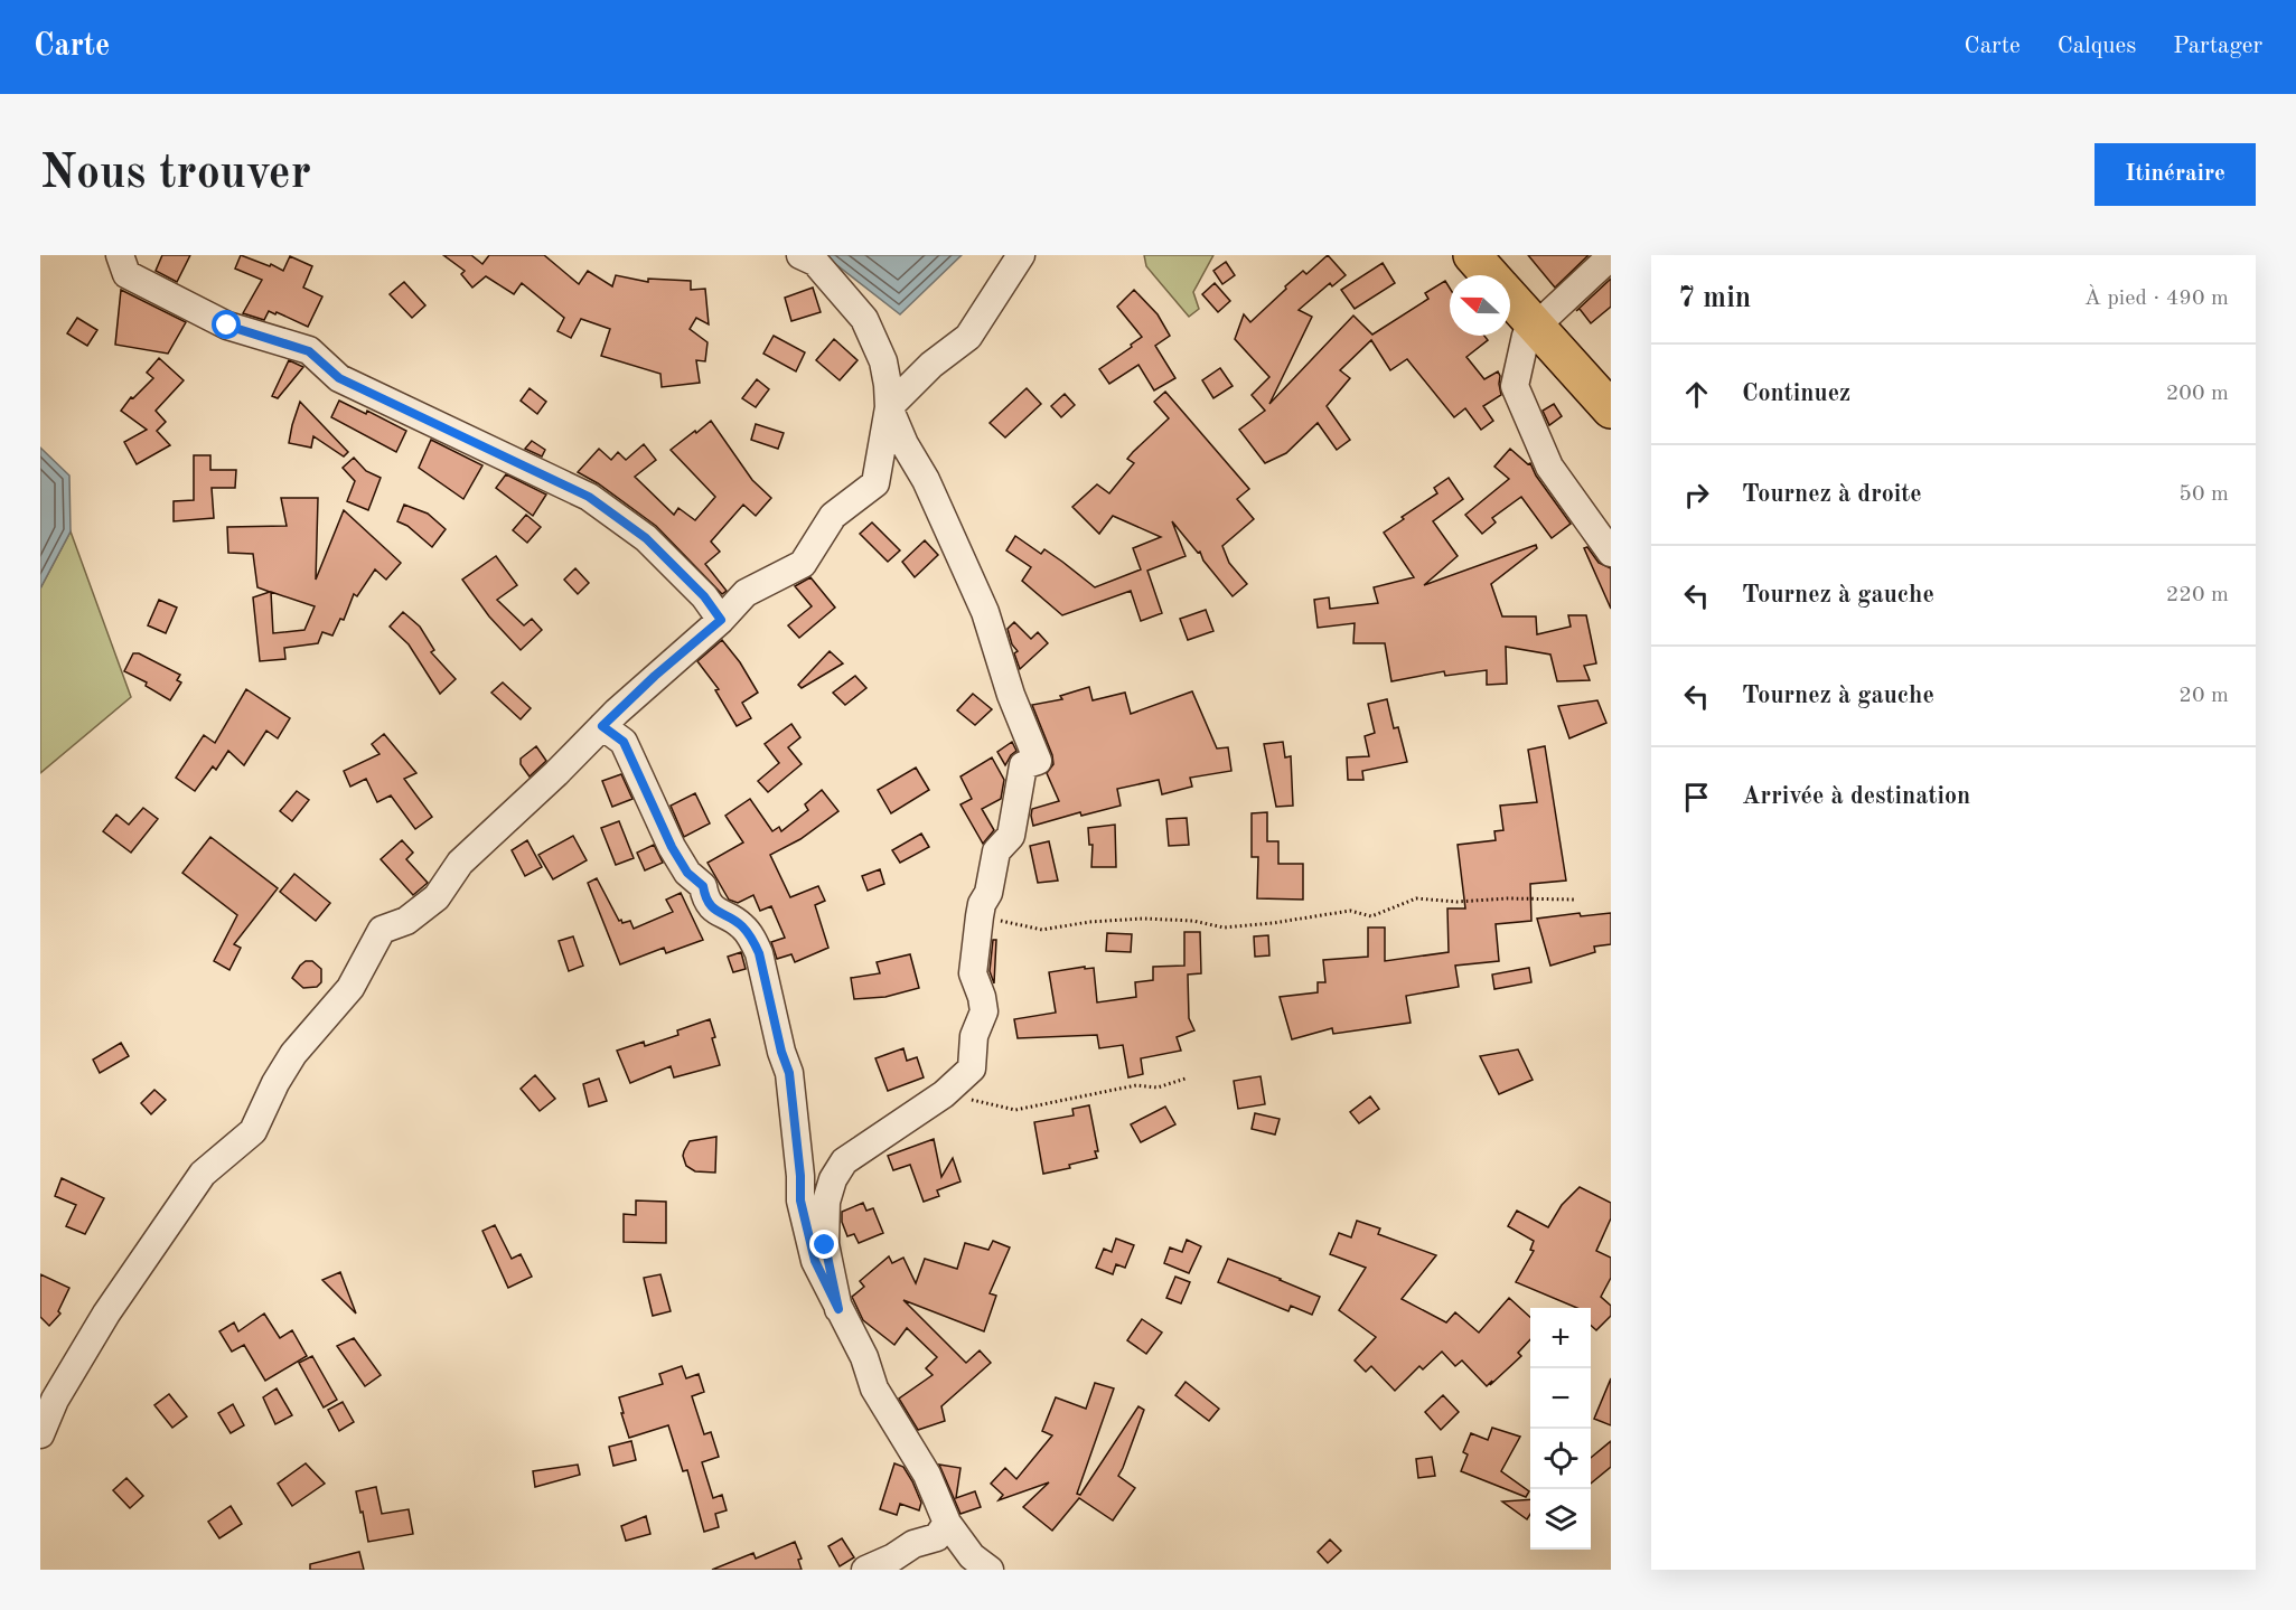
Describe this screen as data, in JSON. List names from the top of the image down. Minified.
{"north":"left","page":{"header":"Carte","nav":["Carte","Calques","Partager"],"buttons":"Itinéraire","title":"Nous trouver","heading":["7 min","À pied · 490 m"],"list":[["Continuez","200 m"],["Tournez à droite","50 m"],["Tournez à gauche","220 m"],["Tournez à gauche","20 m"],"Arrivée à destination"],"map_buttons":["+","−"]}}
